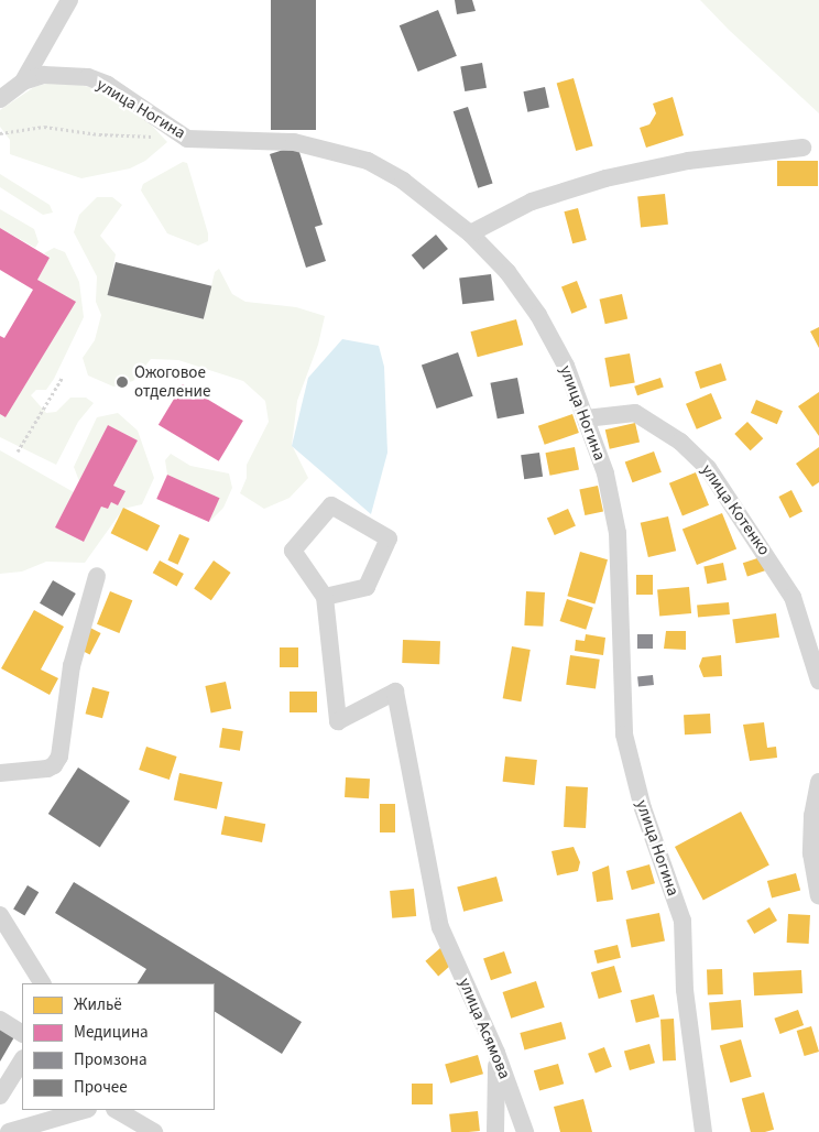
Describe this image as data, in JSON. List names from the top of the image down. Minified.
{"streets":{"street":["улица Ногина","улица Котенко","улица Асямова"]},"crossings":[["улица Ногина","улица Котенко"]],"places":["Ожоговое отделение"],"legend":["Жильё","Медицина","Промзона","Прочее"]}
